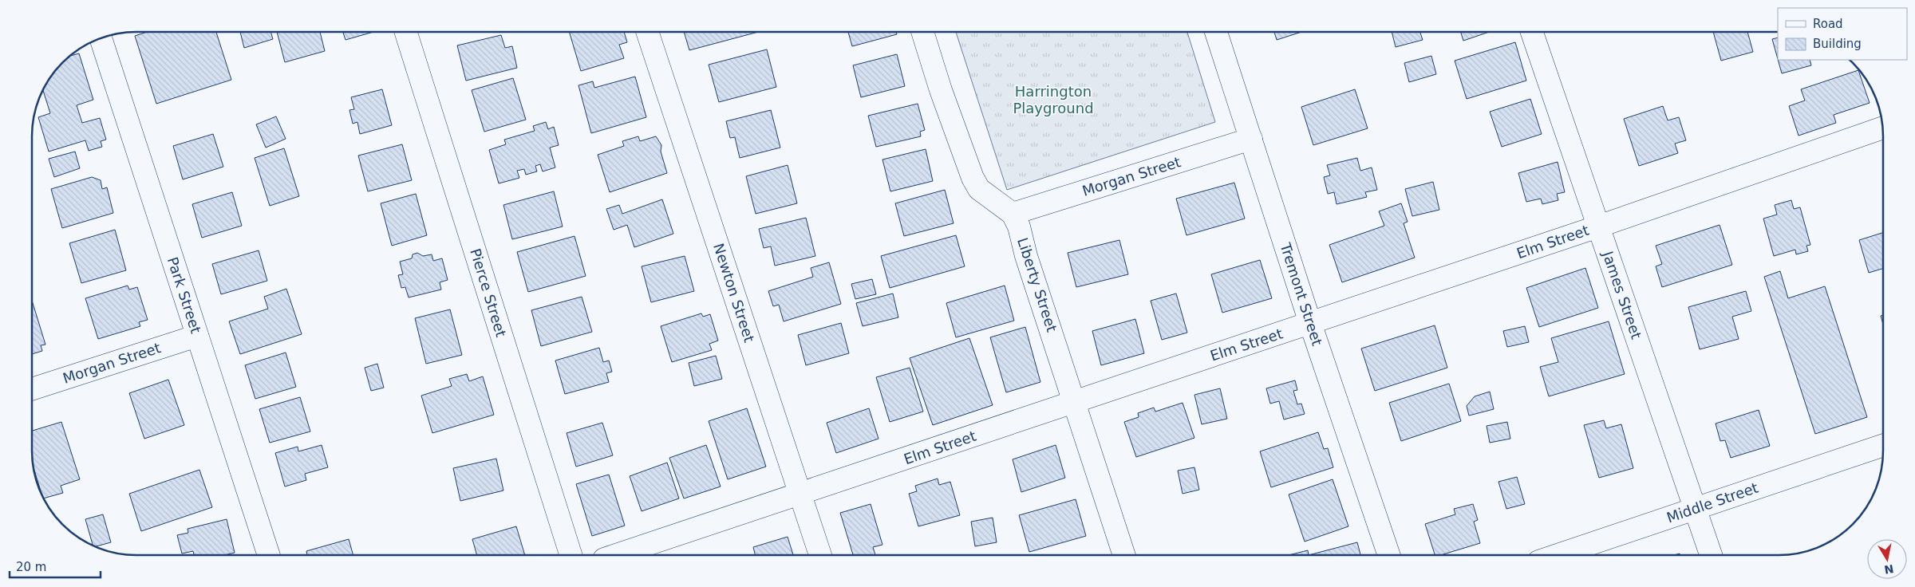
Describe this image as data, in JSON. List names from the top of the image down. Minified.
{"streets":{"street":["Morgan Street","Elm Street","Liberty Street","Pierce Street","Newton Street","Tremont Street","Park Street","James Street","Middle Street"]},"crossings":[["Morgan Street","Liberty Street"],["Morgan Street","Tremont Street"],["Morgan Street","Park Street"],["Elm Street","Liberty Street"],["Elm Street","Newton Street"],["Elm Street","Tremont Street"],["Elm Street","James Street"],["James Street","Middle Street"]],"parks":["Harrington Playground"],"legend":["Road","Building"],"scale_bar":"20 m","north":"bottom"}
